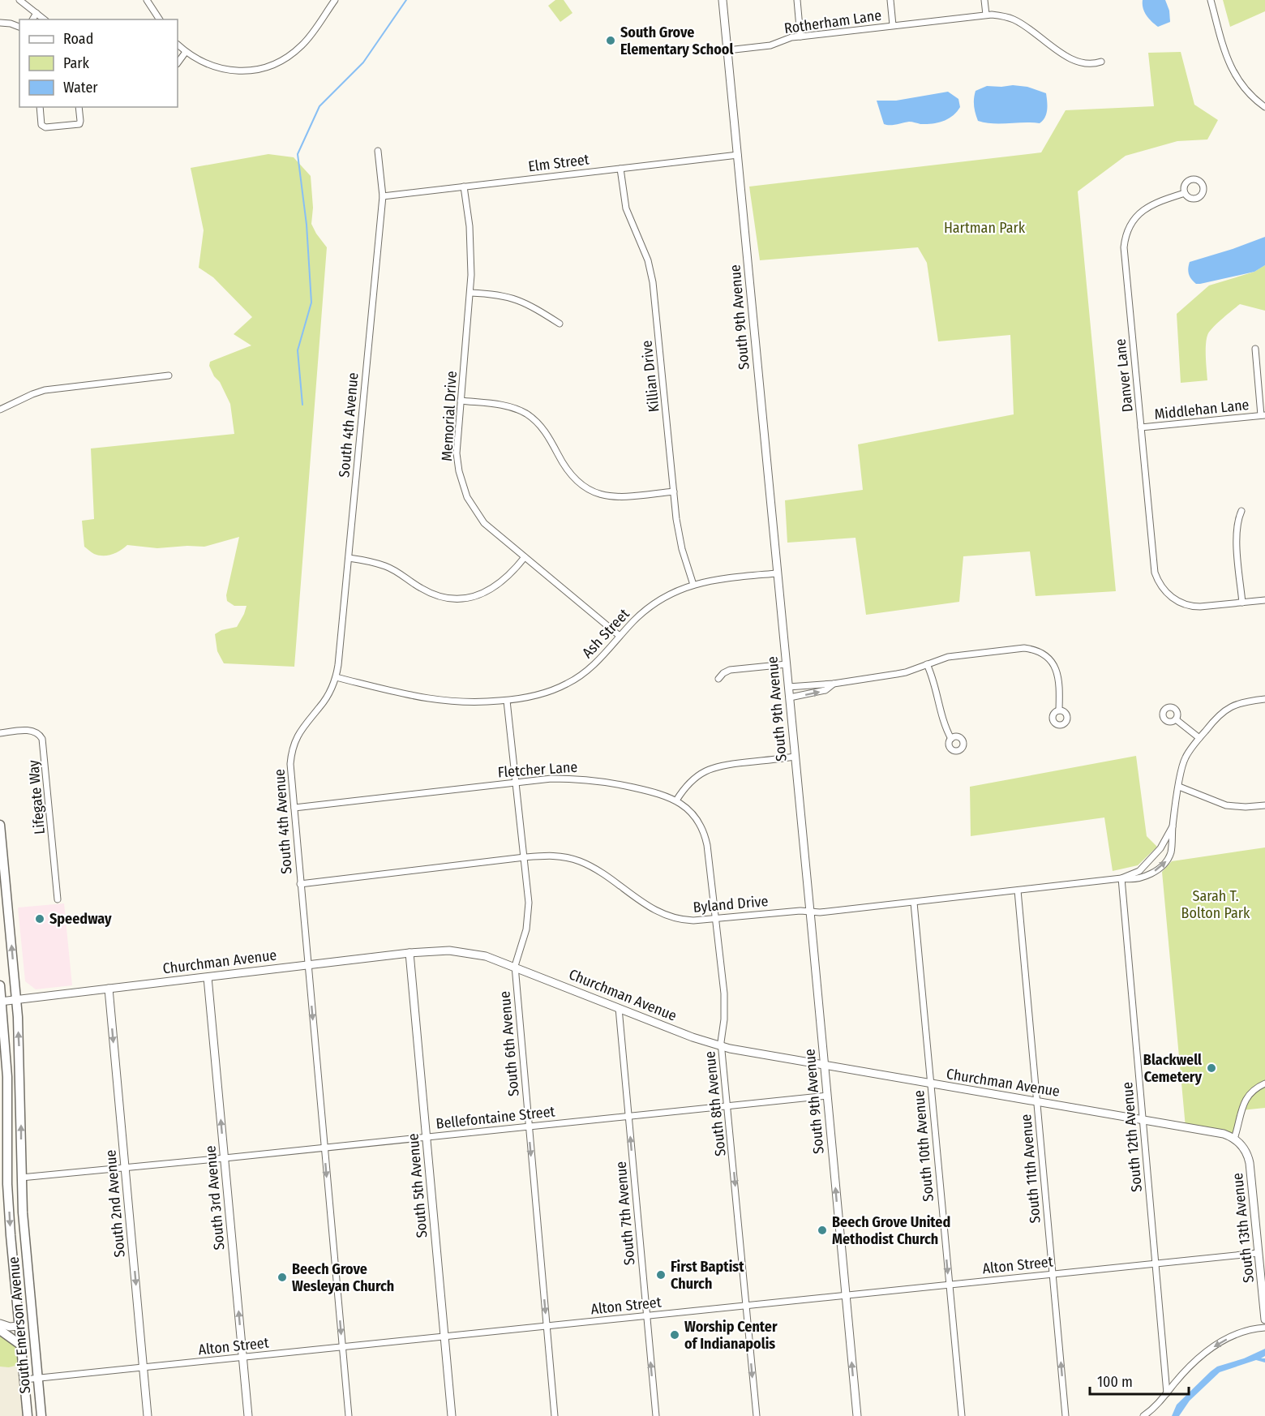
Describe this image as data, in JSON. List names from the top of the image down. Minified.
{"streets":{"main road":["South Emerson Avenue"],"street":["Rotherham Lane","Elm Street","South 9th Avenue","Danver Lane","Killian Drive","Middlehan Lane","Memorial Drive","South 4th Avenue","Ash Street","Fletcher Lane","Lifegate Way","Byland Drive","Churchman Avenue","South 6th Avenue","South 8th Avenue","Bellefontaine Street","South 12th Avenue","South 10th Avenue","South 11th Avenue","South 5th Avenue","South 3rd Avenue","South 2nd Avenue","South 7th Avenue","South 13th Avenue","Alton Street"]},"crossings":[["Rotherham Lane","South 9th Avenue"],["Elm Street","South 9th Avenue"],["Elm Street","Killian Drive"],["Elm Street","Memorial Drive"],["Elm Street","South 4th Avenue"],["South 9th Avenue","Ash Street"],["South 9th Avenue","Byland Drive"],["South 9th Avenue","Churchman Avenue"],["South 9th Avenue","Bellefontaine Street"],["South 9th Avenue","Alton Street"],["Danver Lane","Middlehan Lane"],["Killian Drive","Ash Street"],["Memorial Drive","Ash Street"],["South 4th Avenue","Ash Street"],["South 4th Avenue","Fletcher Lane"],["South 4th Avenue","Byland Drive"],["South 4th Avenue","Churchman Avenue"],["South 4th Avenue","Bellefontaine Street"],["South 4th Avenue","Alton Street"],["Ash Street","South 6th Avenue"],["Fletcher Lane","South 6th Avenue"],["Fletcher Lane","South 8th Avenue"],["Byland Drive","South 6th Avenue"],["Byland Drive","South 8th Avenue"],["Byland Drive","South 12th Avenue"],["Byland Drive","South 10th Avenue"],["Byland Drive","South 11th Avenue"],["Churchman Avenue","South 6th Avenue"],["Churchman Avenue","South 8th Avenue"],["Churchman Avenue","South 12th Avenue"],["Churchman Avenue","South 10th Avenue"],["Churchman Avenue","South 11th Avenue"],["Churchman Avenue","South 5th Avenue"],["Churchman Avenue","South 3rd Avenue"],["Churchman Avenue","South 2nd Avenue"],["Churchman Avenue","South 7th Avenue"],["Churchman Avenue","South 13th Avenue"],["Churchman Avenue","South Emerson Avenue"],["South 6th Avenue","Bellefontaine Street"],["South 6th Avenue","Alton Street"],["South 8th Avenue","Bellefontaine Street"],["South 8th Avenue","Alton Street"],["Bellefontaine Street","South 5th Avenue"],["Bellefontaine Street","South 3rd Avenue"],["Bellefontaine Street","South 2nd Avenue"],["Bellefontaine Street","South 7th Avenue"],["Bellefontaine Street","South Emerson Avenue"],["South 12th Avenue","Alton Street"],["South 10th Avenue","Alton Street"],["South 11th Avenue","Alton Street"],["South 5th Avenue","Alton Street"],["South 3rd Avenue","Alton Street"],["South 2nd Avenue","Alton Street"],["South 7th Avenue","Alton Street"],["South 13th Avenue","Alton Street"],["Alton Street","South Emerson Avenue"]],"one_way":["South 8th Avenue","South 10th Avenue","South 3rd Avenue","South 2nd Avenue","South 7th Avenue"],"parks":["Hartman Park","Sarah T. Bolton Park"],"places":["South Grove Elementary School","Speedway","Blackwell Cemetery","Beech Grove United Methodist Church","First Baptist Church","Beech Grove Wesleyan Church","Worship Center of Indianapolis"],"legend":["Road","Park","Water"],"scale_bar":"100 m"}
